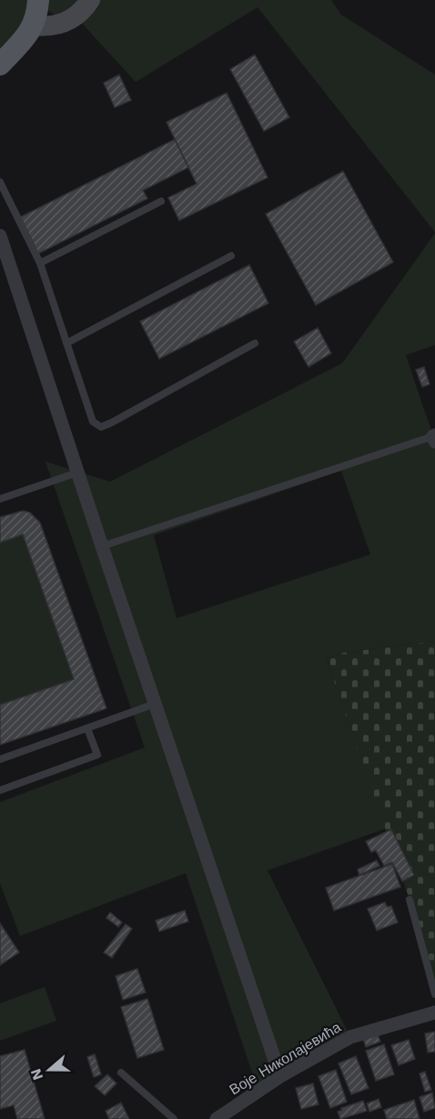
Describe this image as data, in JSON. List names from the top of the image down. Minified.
{"streets":{"street":["Воје Николајевића"]},"north":"left"}
